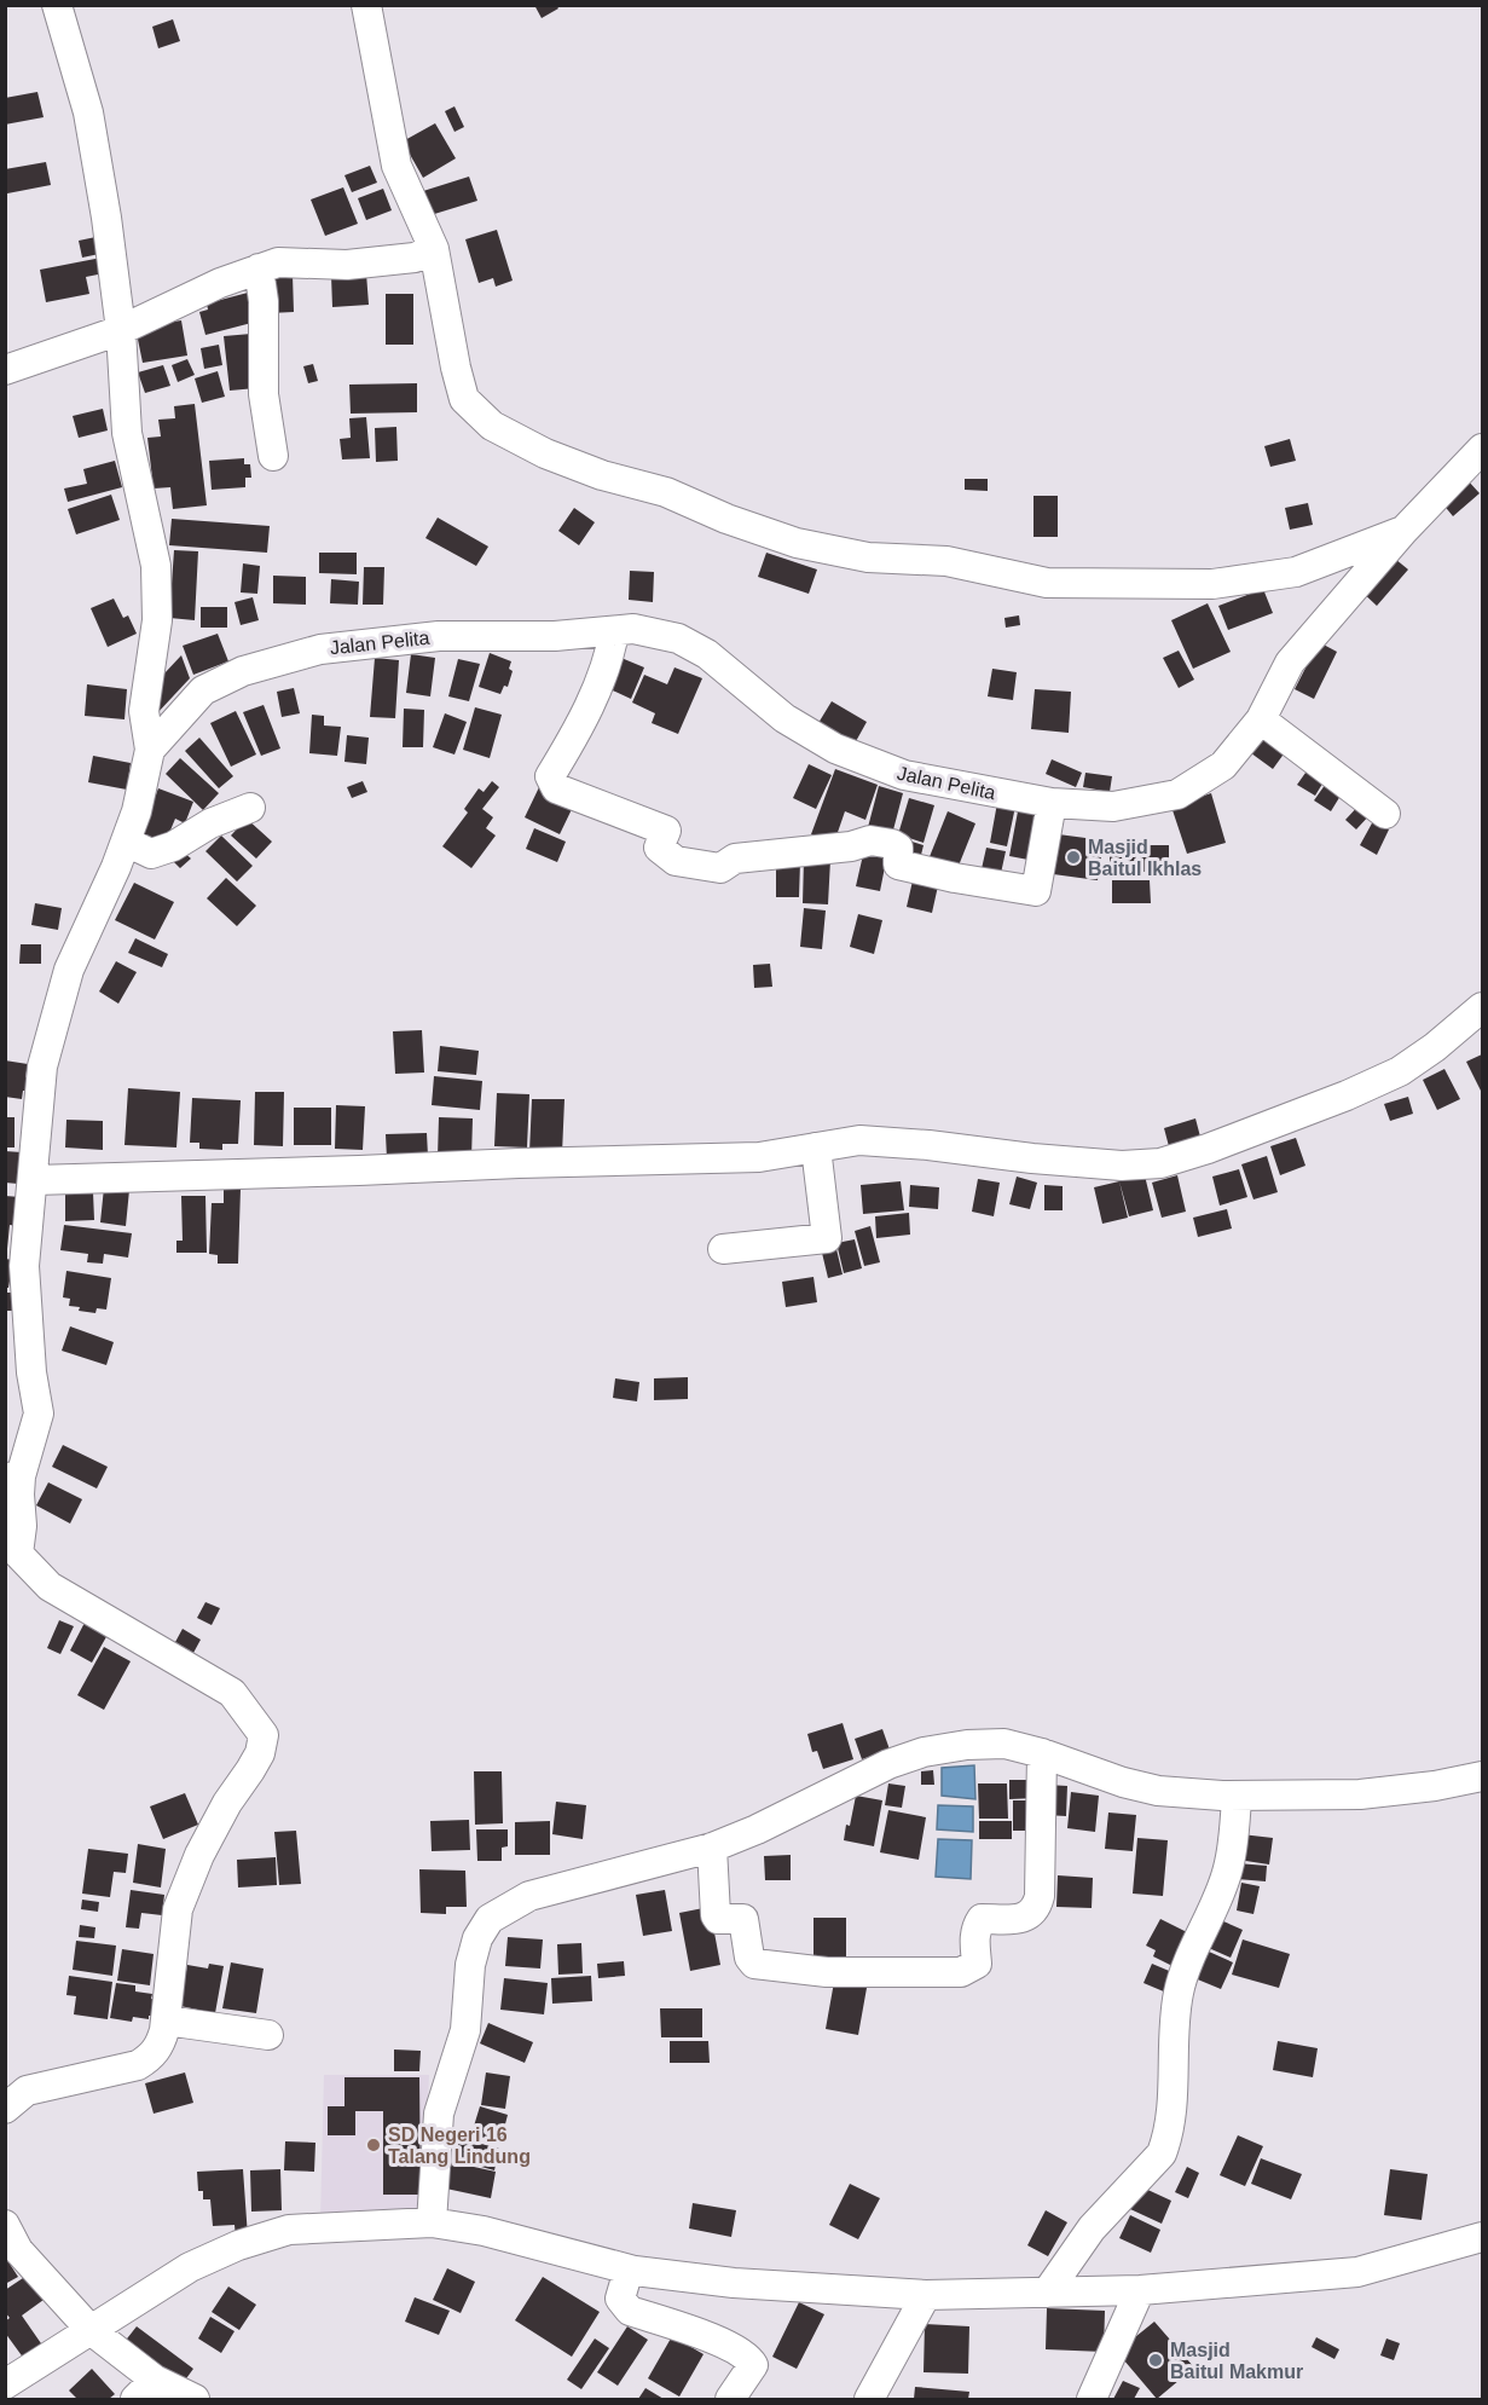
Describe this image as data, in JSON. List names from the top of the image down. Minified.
{"streets":{"street":["Jalan Pelita"]},"places":["Masjid Baitul Ikhlas","SD Negeri 16 Talang Lindung","Masjid Baitul Makmur"]}
